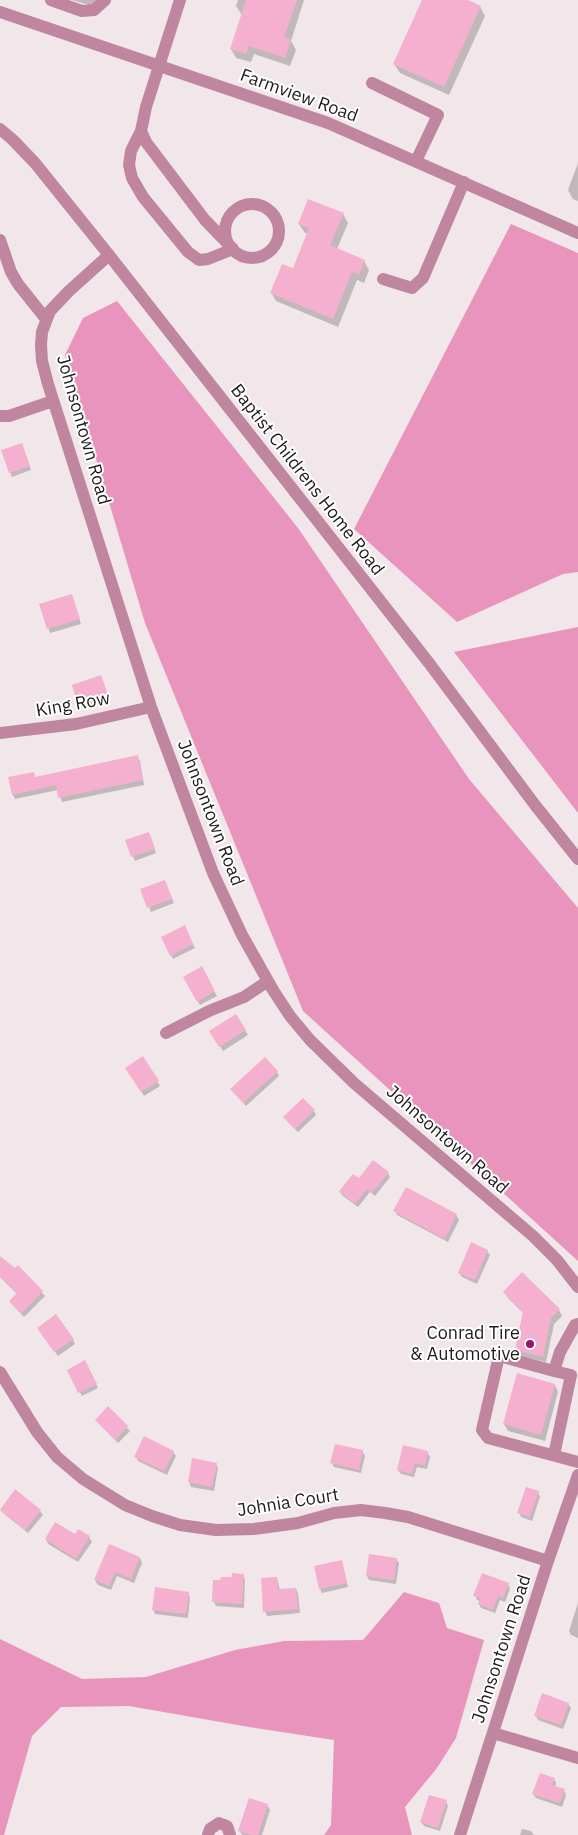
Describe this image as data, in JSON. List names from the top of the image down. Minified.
{"streets":{"street":["Farmview Road","Johnsontown Road","Baptist Childrens Home Road","King Row","Johnia Court"]},"crossings":[["Johnsontown Road","Baptist Childrens Home Road"],["Johnsontown Road","King Row"],["Johnsontown Road","Johnia Court"]],"places":["Conrad Tire & Automotive"]}
